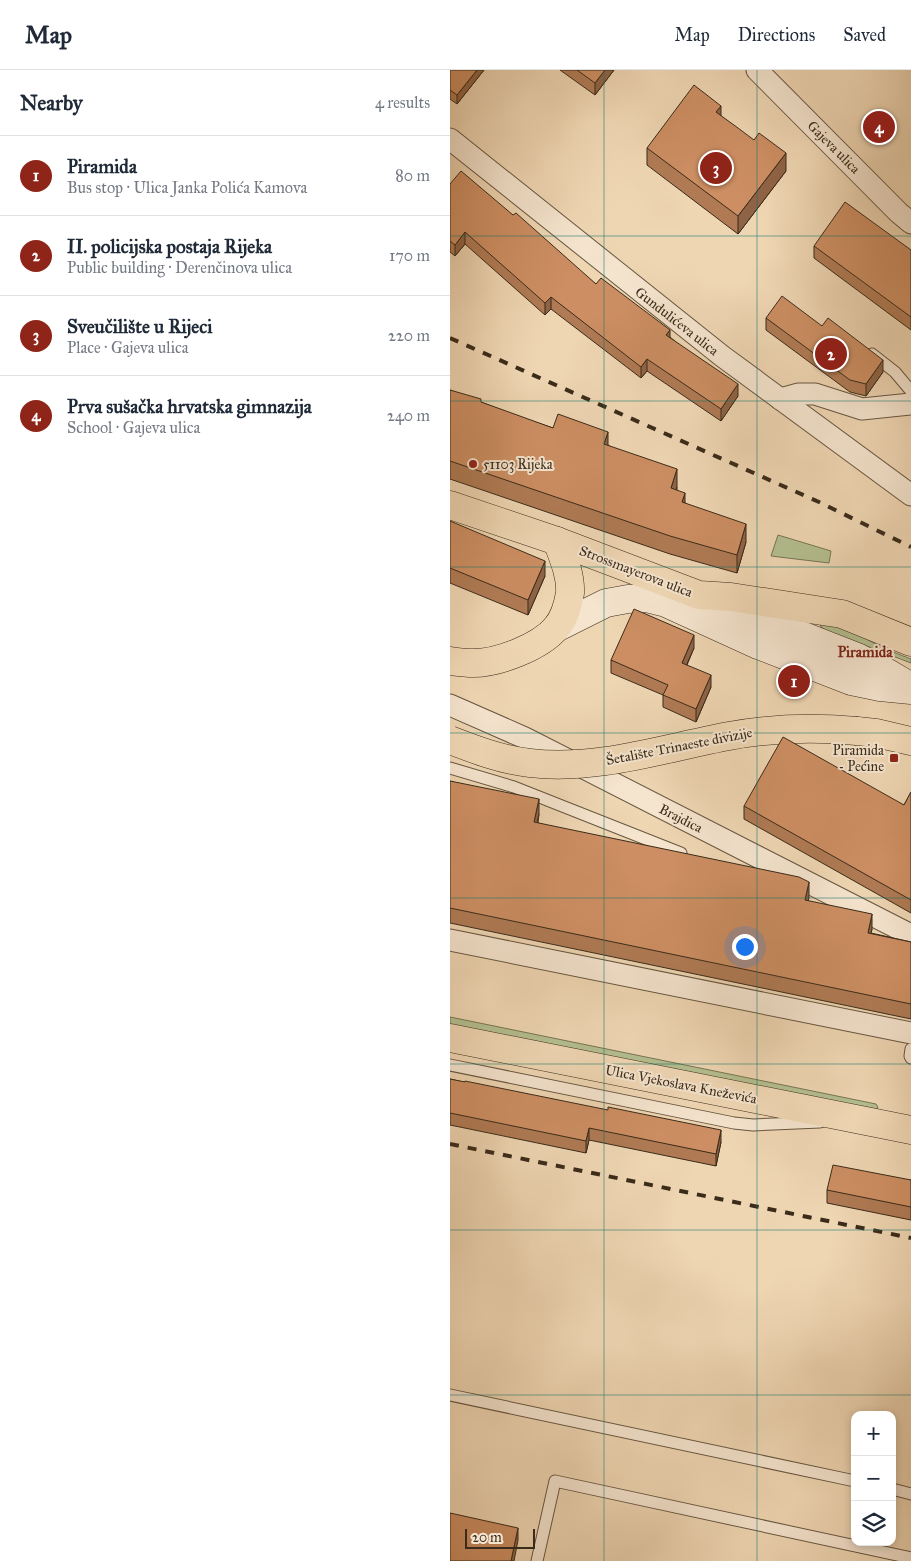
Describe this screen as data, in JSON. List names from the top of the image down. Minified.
{"streets":{"main road":["Strossmayerova ulica","Šetalište Trinaeste divizije","Ulica Vjekoslava Kneževića"],"street":["Gajeva ulica","Gundulićeva ulica","Brajdica"]},"districts":["Piramida"],"places":{"other":["51103 Rijeka"],"transit":["Piramida - Pećine"]},"scale_bar":"20 m","page":{"header":"Map","nav":["Map","Directions","Saved"],"heading":["Nearby","4 results"],"pins":["4","3","2","1"],"list":[{"mark":"1","name":"Piramida","note":"Bus stop · Ulica Janka Polića Kamova","value":"80 m"},{"mark":"2","name":"II. policijska postaja Rijeka","note":"Public building · Derenčinova ulica","value":"170 m"},{"mark":"3","name":"Sveučilište u Rijeci","note":"Place · Gajeva ulica","value":"220 m"},{"mark":"4","name":"Prva sušačka hrvatska gimnazija","note":"School · Gajeva ulica","value":"240 m"}],"map_buttons":["+","−"],"scale":"20 m"}}
